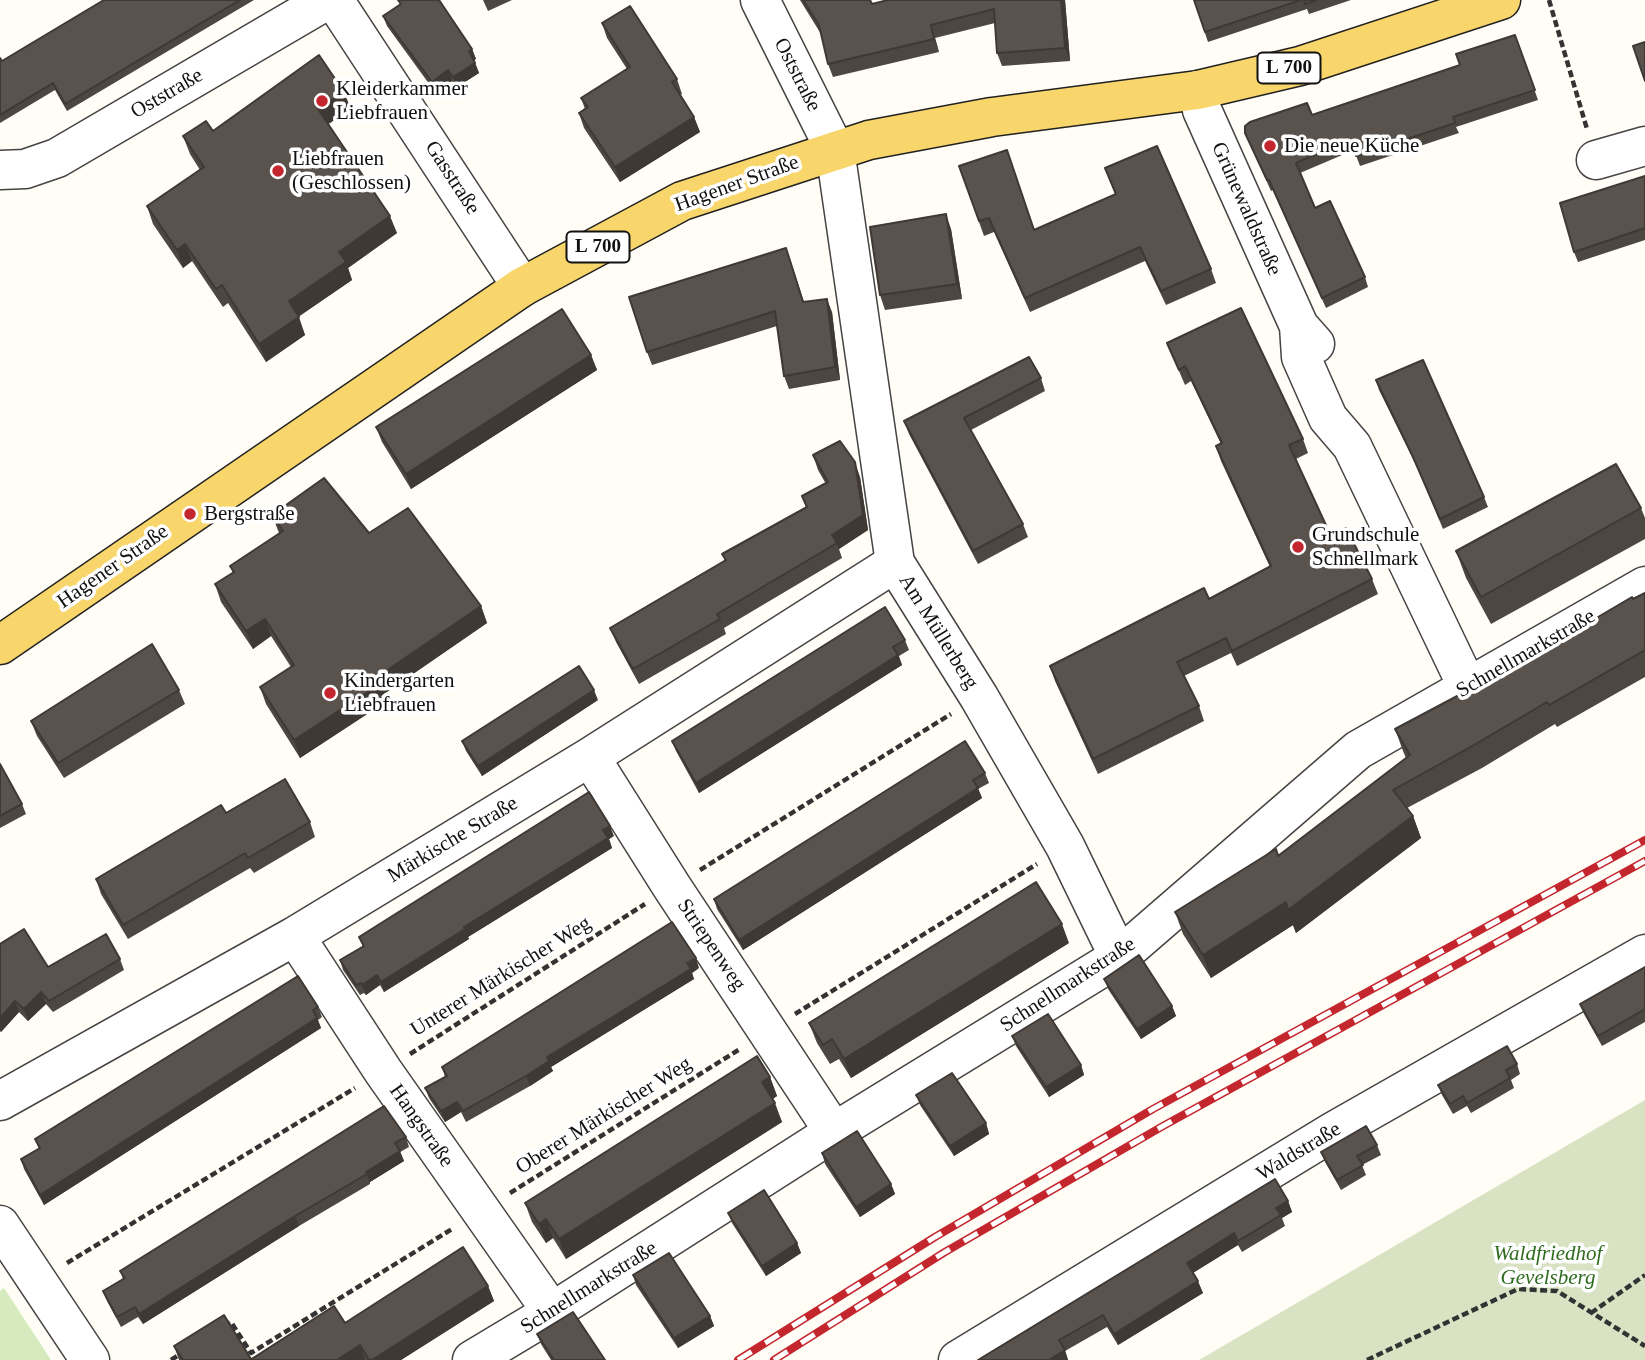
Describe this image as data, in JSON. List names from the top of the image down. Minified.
{"streets":{"main road":["L 700","Hagener Straße"],"street":["Oststraße","Gasstraße","Grünewaldstraße","Am Müllerberg","Schnellmarkstraße","Märkische Straße","Striepenweg","Hangstraße","Waldstraße"],"path":["Unterer Märkischer Weg","Oberer Märkischer Weg"]},"crossings":[["Oststraße","Hagener Straße"],["Oststraße","Am Müllerberg"],["Gasstraße","Hagener Straße"],["Hagener Straße","Grünewaldstraße"],["Hagener Straße","Am Müllerberg"],["Grünewaldstraße","Schnellmarkstraße"],["Am Müllerberg","Schnellmarkstraße"],["Am Müllerberg","Märkische Straße"],["Am Müllerberg","Unterer Märkischer Weg"],["Am Müllerberg","Oberer Märkischer Weg"],["Schnellmarkstraße","Striepenweg"],["Schnellmarkstraße","Hangstraße"],["Märkische Straße","Striepenweg"],["Märkische Straße","Hangstraße"],["Striepenweg","Unterer Märkischer Weg"],["Striepenweg","Oberer Märkischer Weg"],["Unterer Märkischer Weg","Hangstraße"],["Oberer Märkischer Weg","Hangstraße"]],"parks":["Waldfriedhof Gevelsberg"],"places":["Kleiderkammer Liebfrauen","Die neue Küche","Liebfrauen (Geschlossen)","Bergstraße","Grundschule Schnellmark","Kindergarten Liebfrauen"]}
